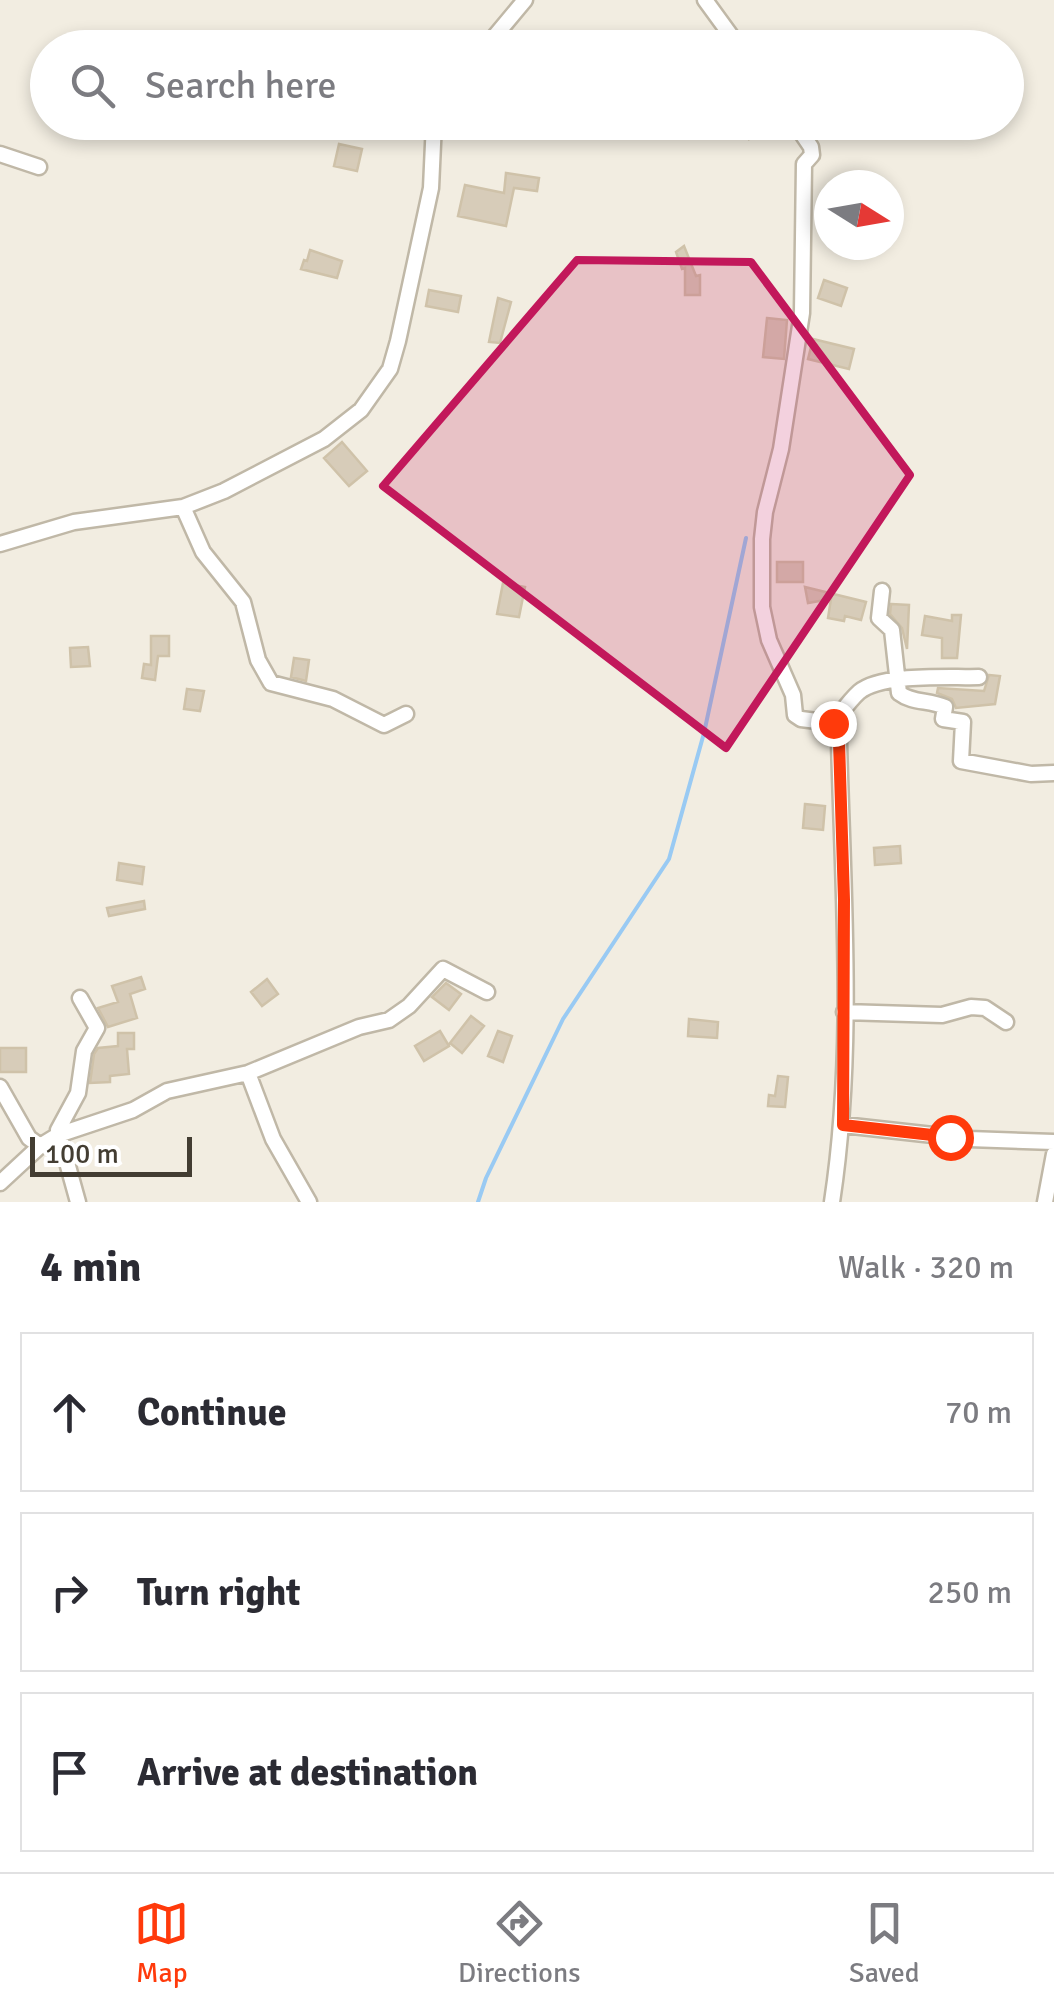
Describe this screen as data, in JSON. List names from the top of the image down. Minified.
{"scale_bar":"100 m","north":"right","page":{"search":"Search here","scale":"100 m","heading":["4 min","Walk · 320 m"],"list":[["Continue","70 m"],["Turn right","250 m"],"Arrive at destination"],"nav":["Map","Directions","Saved"]}}
